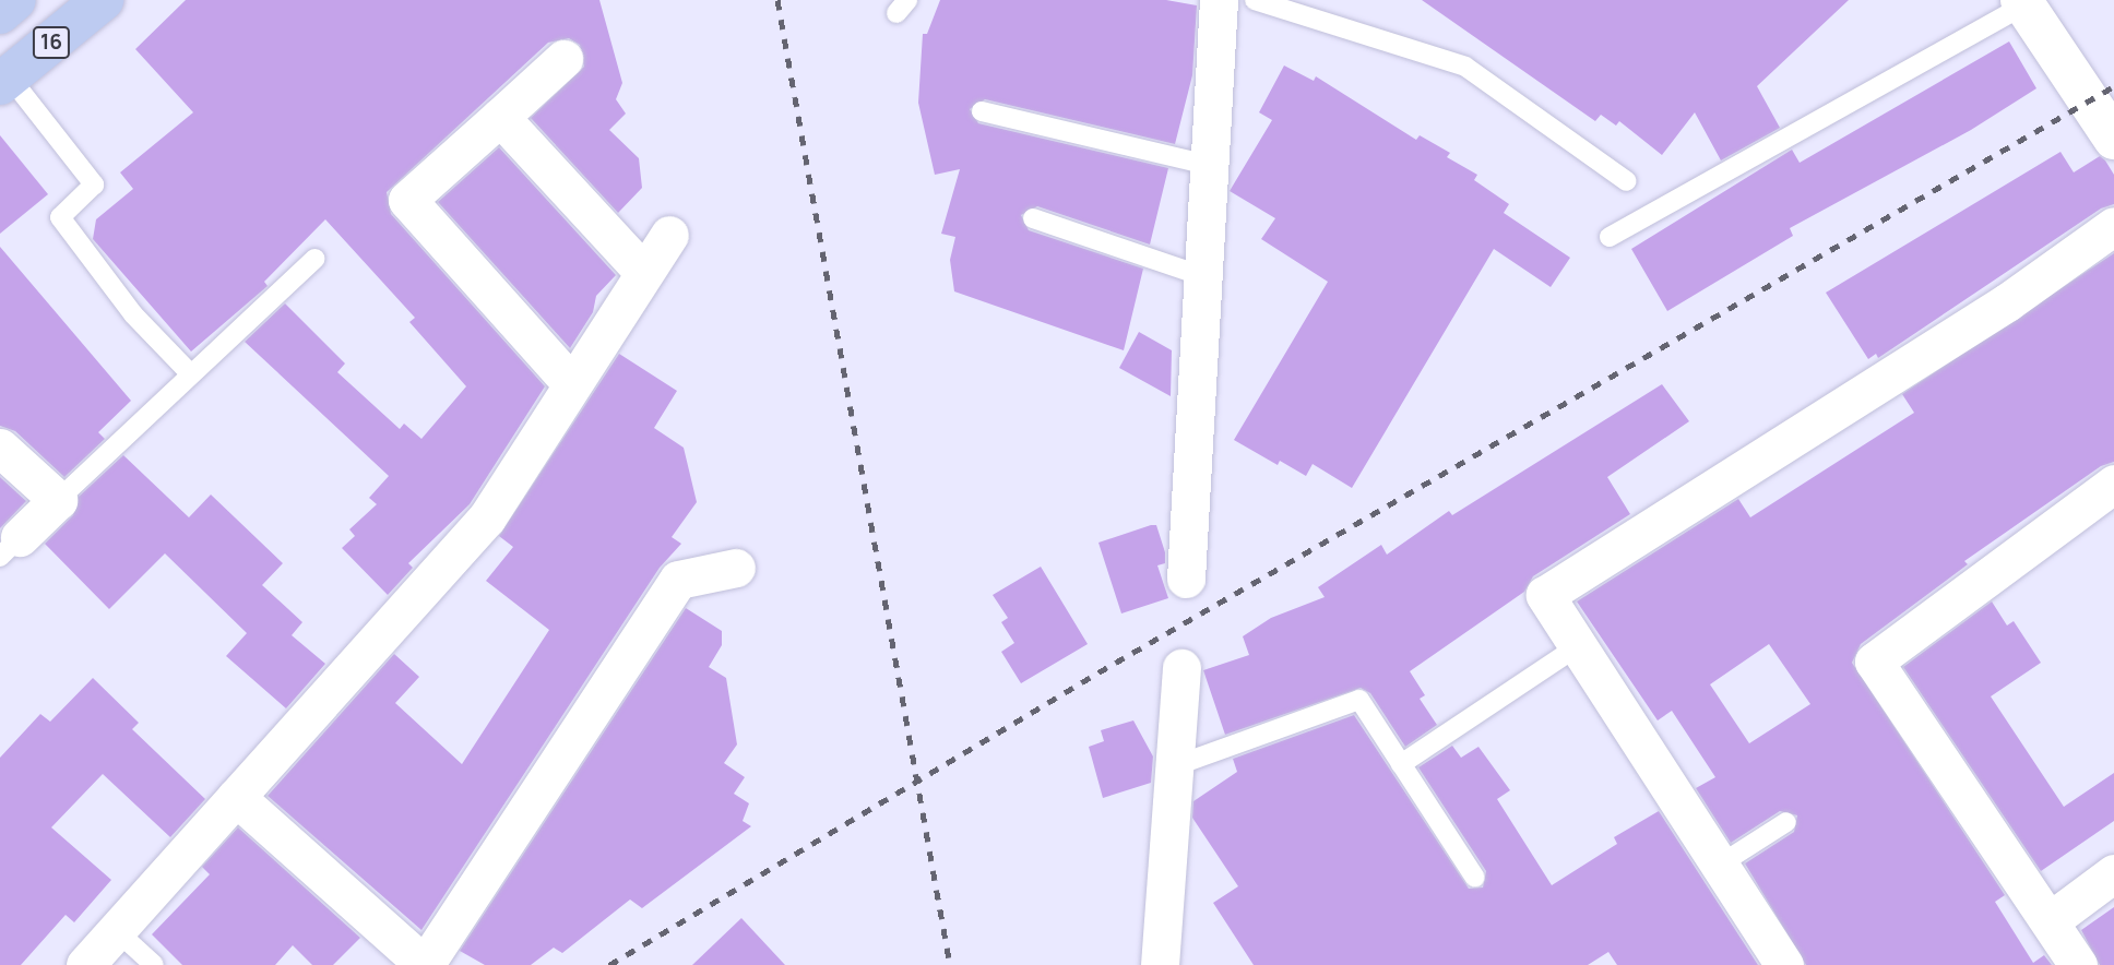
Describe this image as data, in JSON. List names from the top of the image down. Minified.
{"streets":{"main road":["16"]}}
